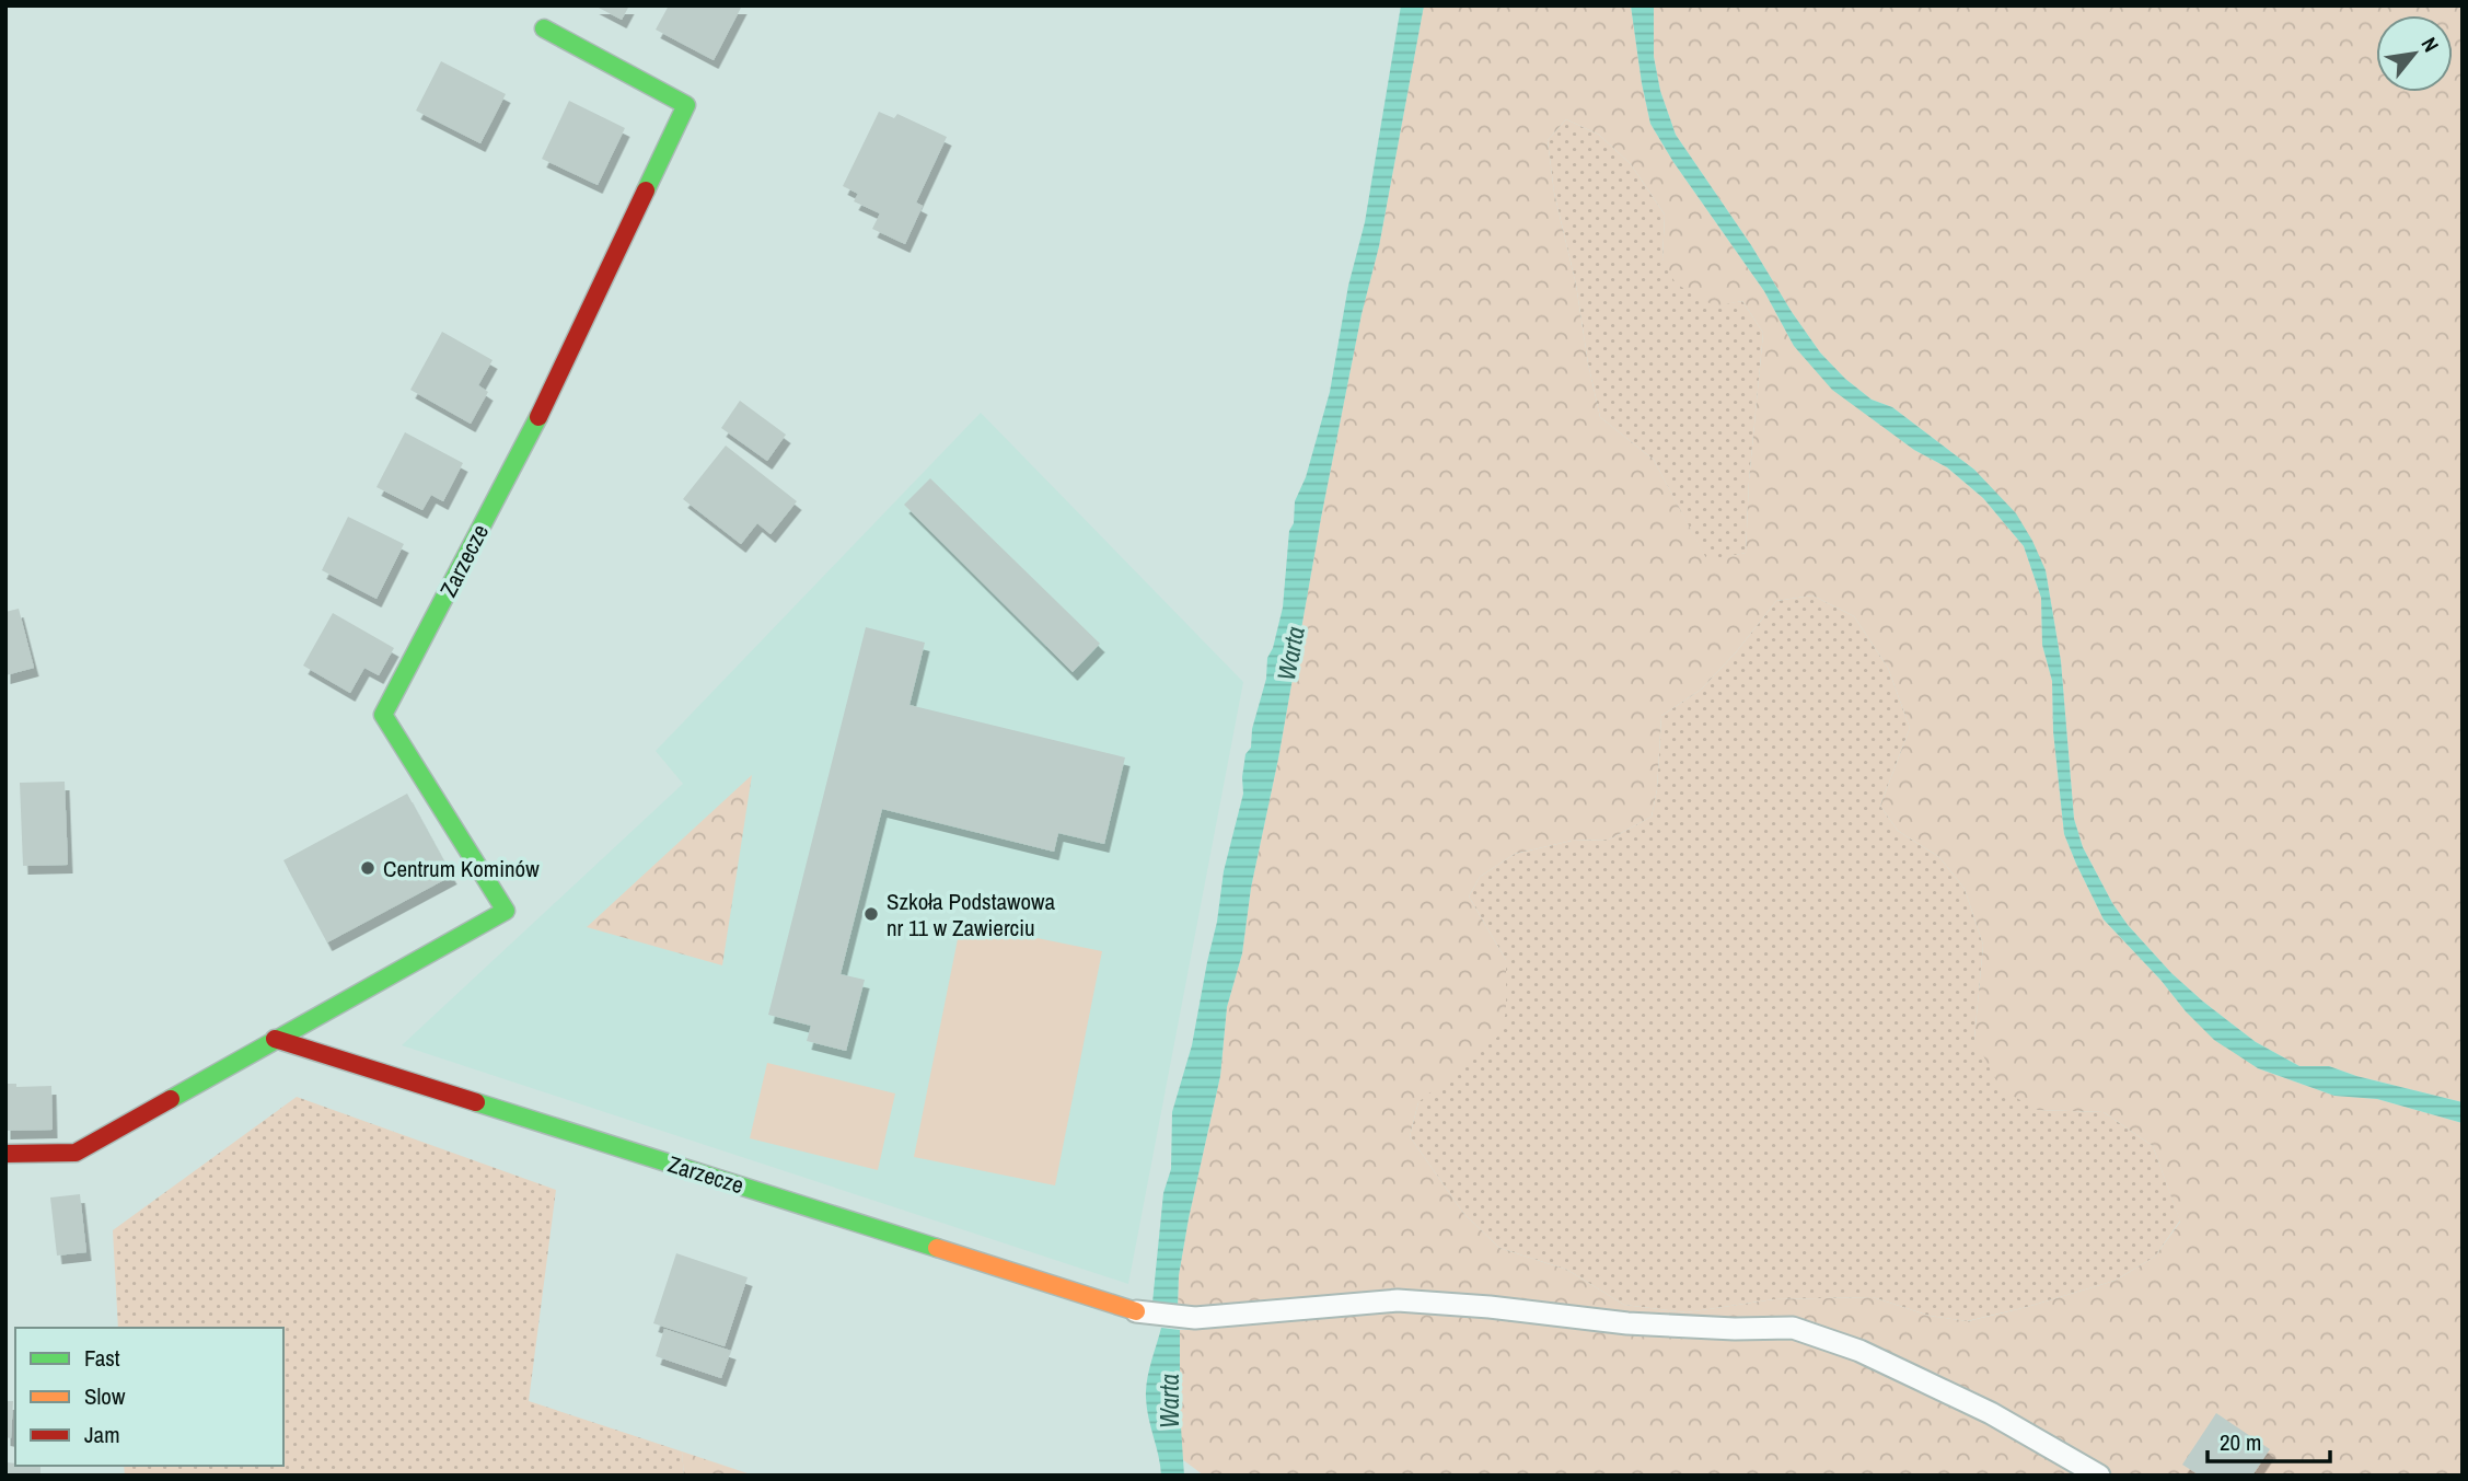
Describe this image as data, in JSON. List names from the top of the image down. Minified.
{"streets":{"street":["Zarzecze"]},"water":["Warta"],"places":["Centrum Kominów","Szkoła Podstawowa nr 11 w Zawierciu"],"legend":["Fast","Slow","Jam"],"scale_bar":"20 m","north":"top right"}
